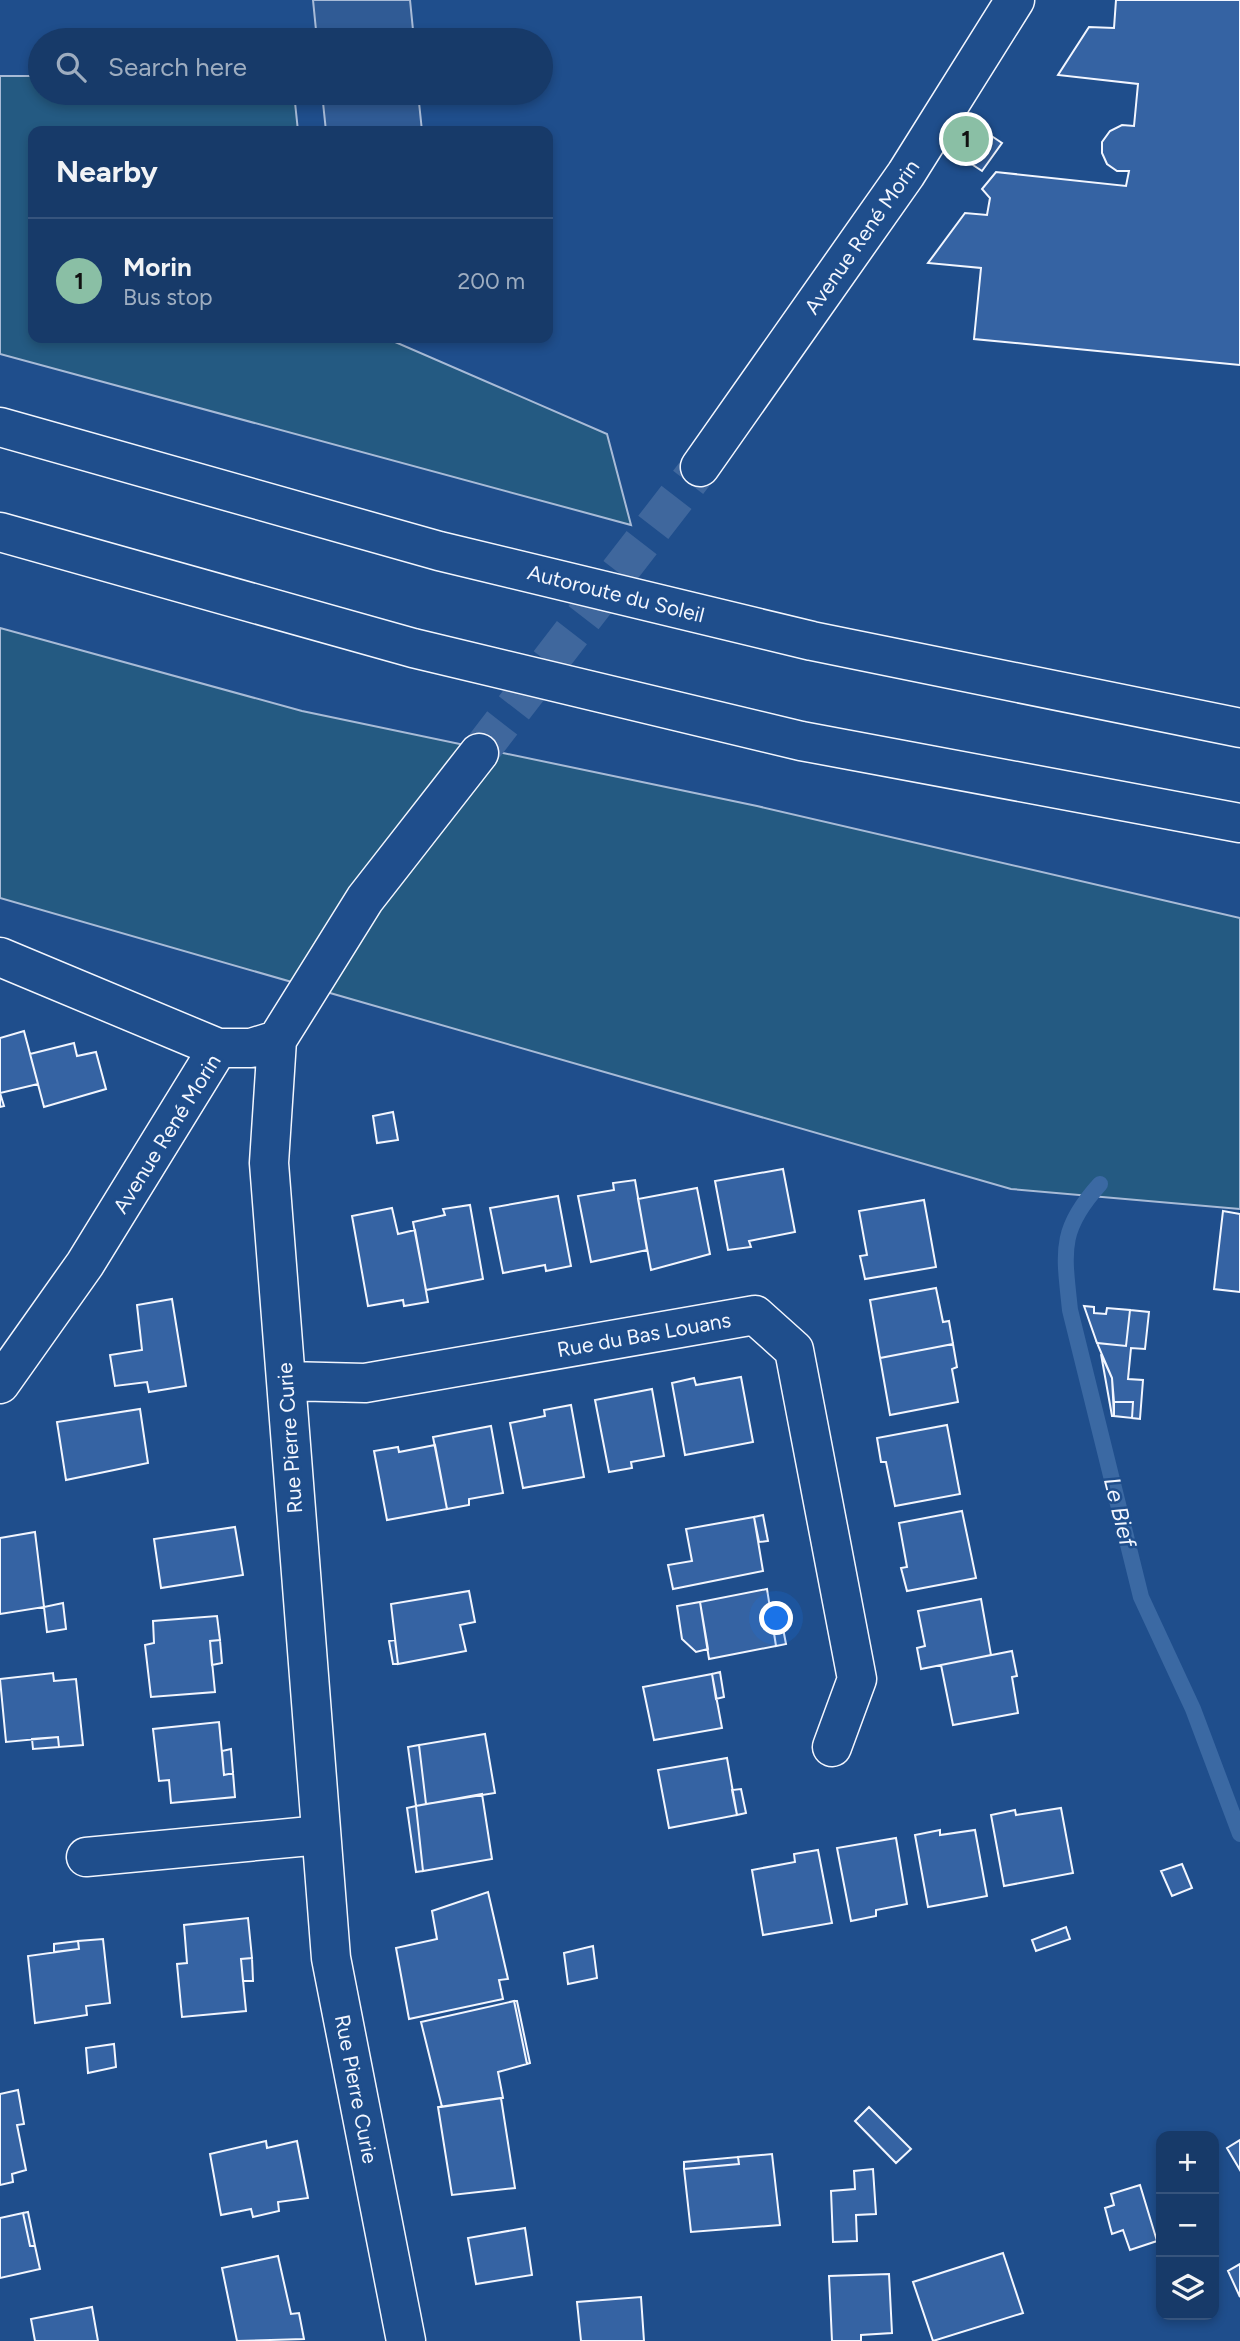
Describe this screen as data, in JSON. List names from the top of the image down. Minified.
{"streets":{"main road":["Avenue René Morin","Autoroute du Soleil","Rue du Bas Louans","Rue Pierre Curie"]},"crossings":[["Avenue René Morin","Rue Pierre Curie"],["Rue du Bas Louans","Rue Pierre Curie"]],"water":["Le Bief"],"page":{"search":"Search here","pins":"1","heading":"Nearby","list":[{"mark":"1","name":"Morin","note":"Bus stop","value":"200 m"}],"map_buttons":["+","−"]}}
